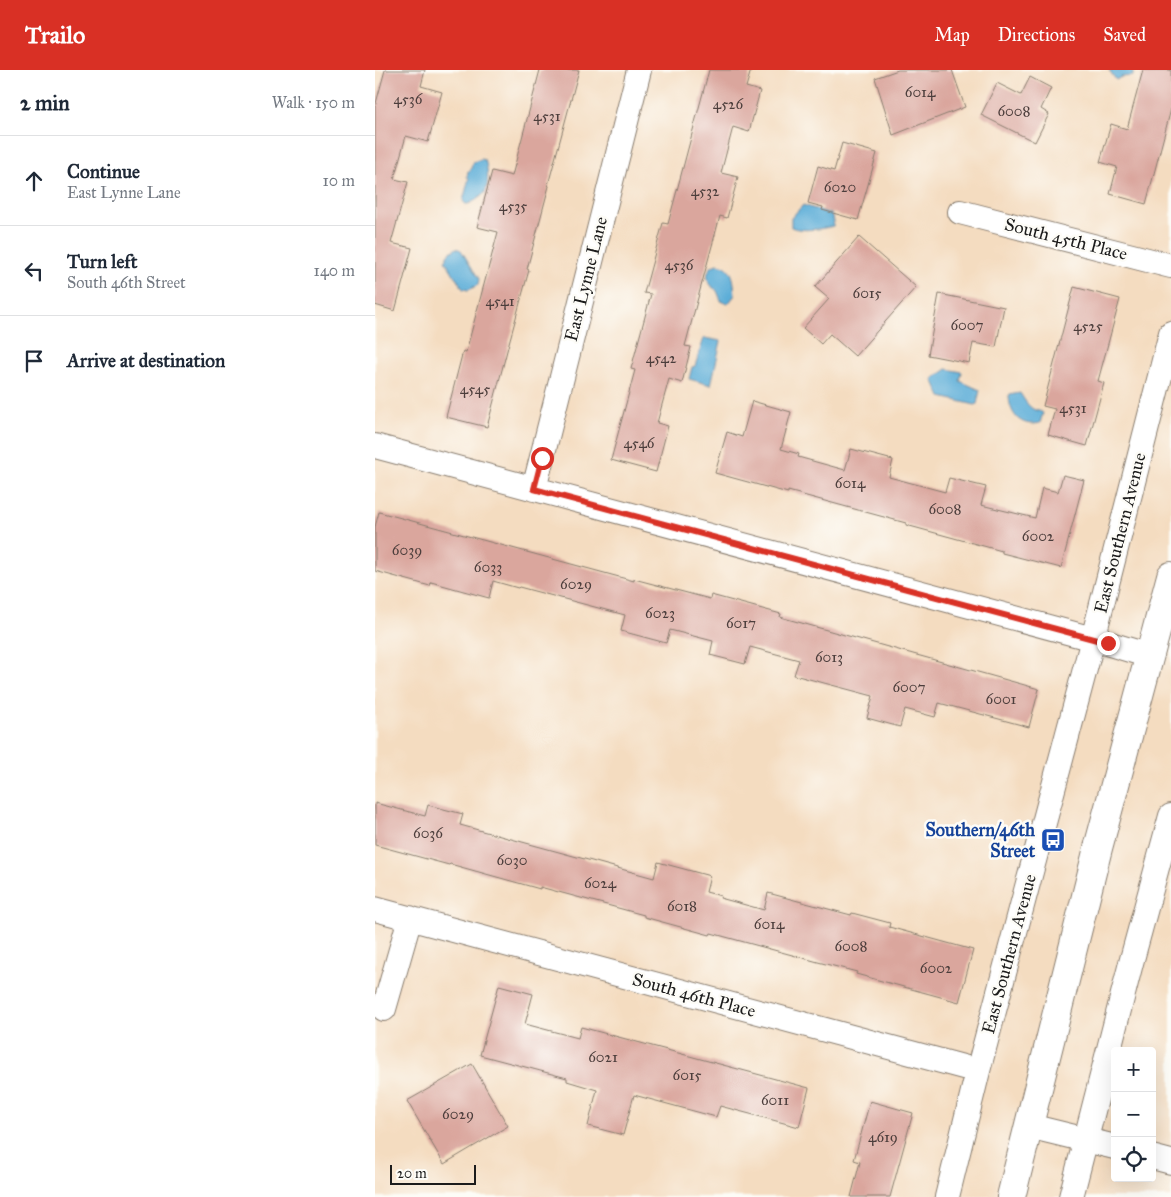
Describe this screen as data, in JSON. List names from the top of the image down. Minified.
{"streets":{"street":["South 45th Place","East Lynne Lane","East Southern Avenue","South 46th Place"]},"crossings":[["East Southern Avenue","South 46th Place"]],"places":{"bus stop":["Southern/46th Street"]},"house_numbers":["6014","4536","4526","6008","4531","6020","4532","4535","4536","6015","4541","6007","4525","4542","4545","4531","4546","6014","6008","6002","6039","6033","6029","6023","6017","6013","6007","6001","6036","6030","6024","6018","6014","6008","6002","6021","6015","6011","6029","4619"],"scale_bar":"20 m","page":{"header":"Trailo","nav":["Map","Directions","Saved"],"heading":["2 min","Walk · 150 m"],"list":[["Continue","East Lynne Lane","10 m"],["Turn left","South 46th Street","140 m"],"Arrive at destination"],"map_buttons":["+","−"],"scale":"20 m"}}
